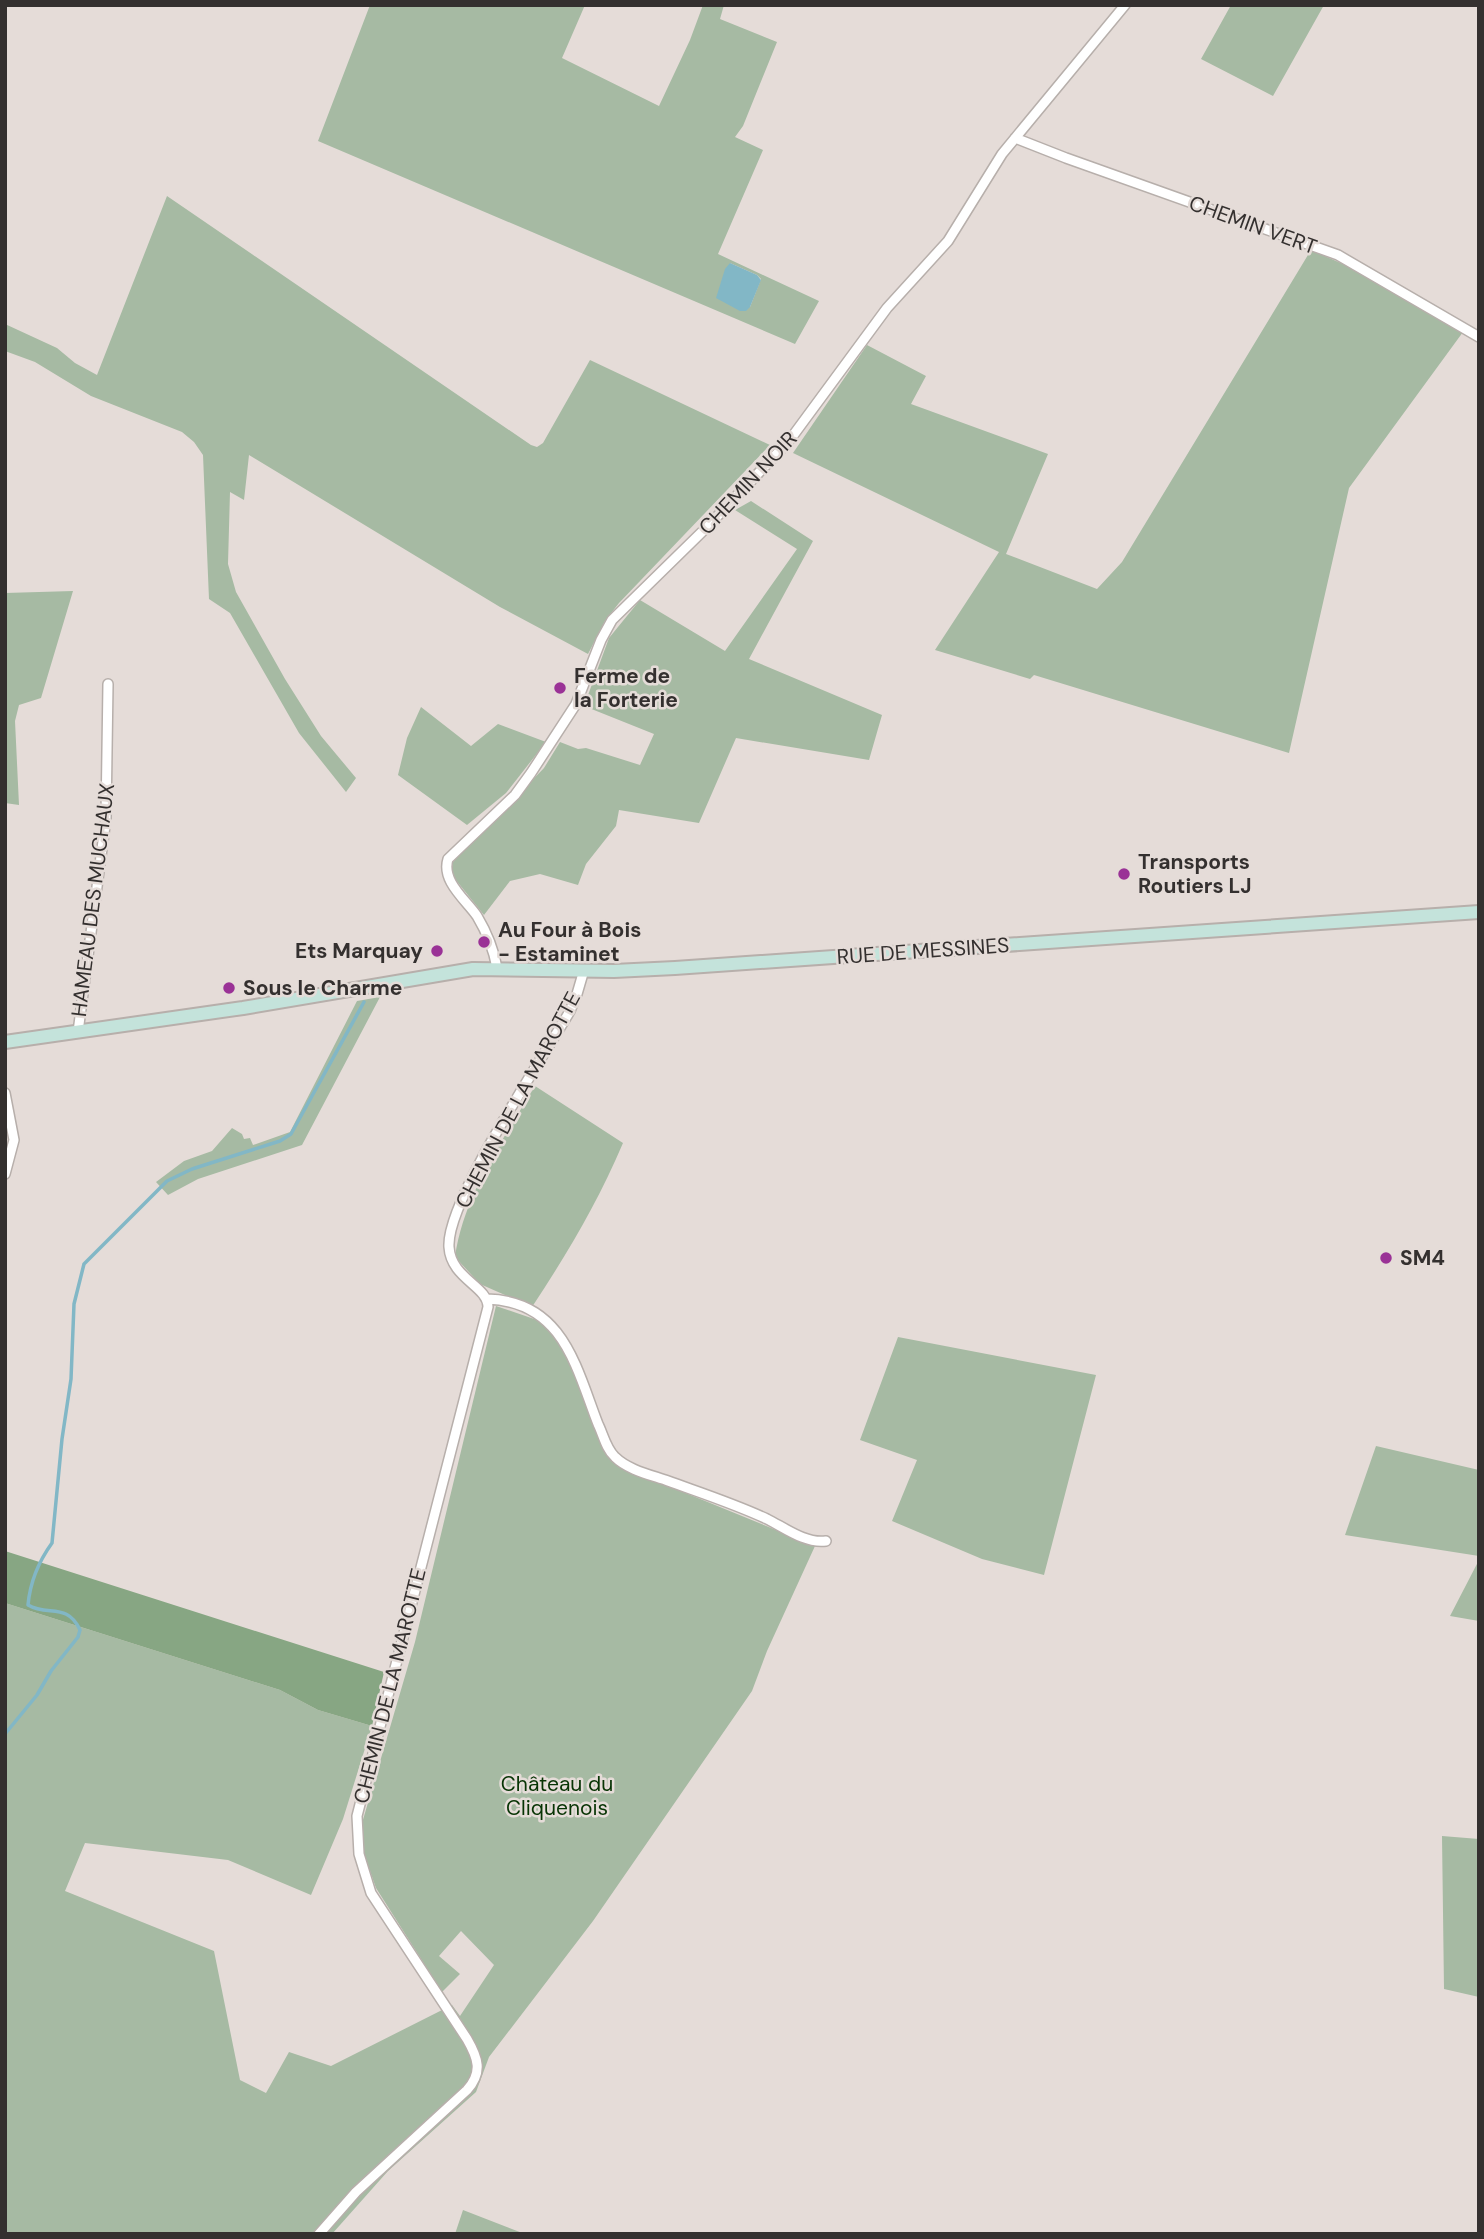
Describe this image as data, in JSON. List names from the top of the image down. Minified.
{"streets":{"main road":["RUE DE MESSINES"],"street":["CHEMIN VERT","CHEMIN NOIR","HAMEAU DES MUCHAUX","CHEMIN DE LA MAROTTE"]},"crossings":[["CHEMIN VERT","CHEMIN NOIR"],["CHEMIN NOIR","RUE DE MESSINES"],["HAMEAU DES MUCHAUX","RUE DE MESSINES"],["RUE DE MESSINES","CHEMIN DE LA MAROTTE"]],"parks":["Château du Cliquenois"],"places":["Ferme de la Forterie","Transports Routiers LJ","Au Four à Bois - Estaminet","Ets Marquay","Sous le Charme","SM4"]}
